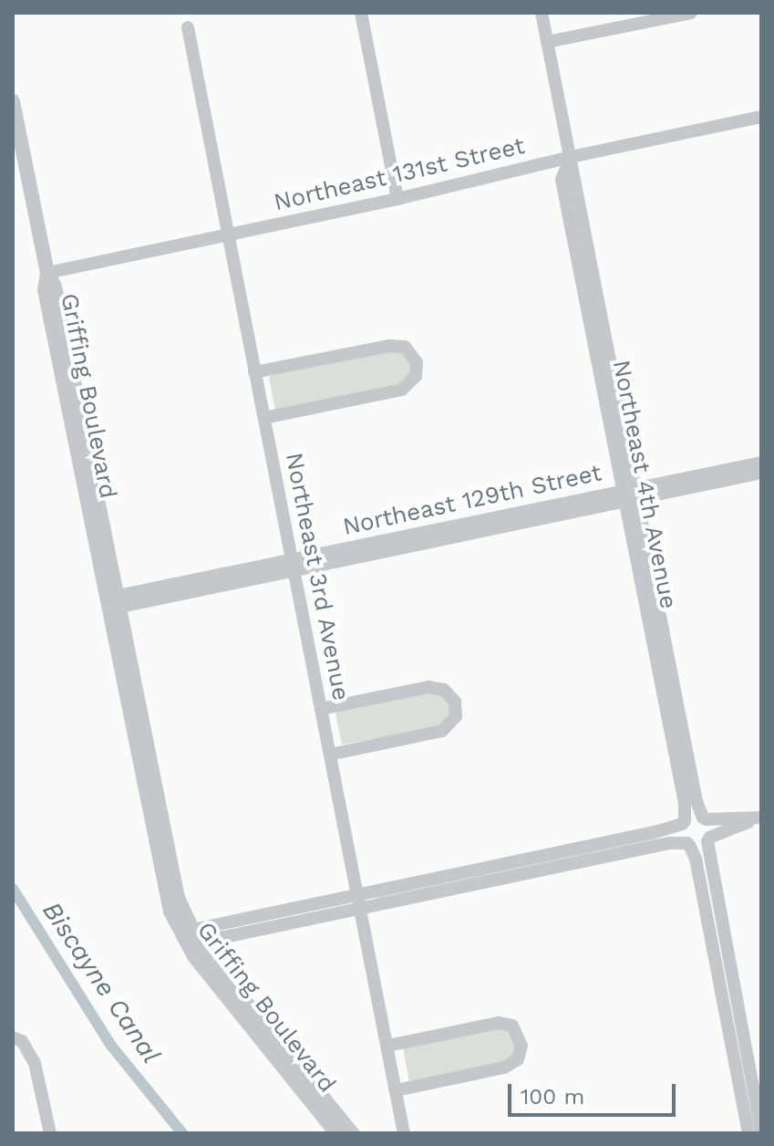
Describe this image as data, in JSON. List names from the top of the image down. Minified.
{"streets":{"street":["Northeast 131st Street","Griffing Boulevard","Northeast 4th Avenue","Northeast 129th Street","Northeast 3rd Avenue"]},"crossings":[["Northeast 131st Street","Griffing Boulevard"],["Northeast 131st Street","Northeast 4th Avenue"],["Northeast 131st Street","Northeast 3rd Avenue"],["Griffing Boulevard","Northeast 129th Street"],["Northeast 4th Avenue","Northeast 129th Street"],["Northeast 129th Street","Northeast 3rd Avenue"]],"water":["Biscayne Canal"],"scale_bar":"100 m"}
